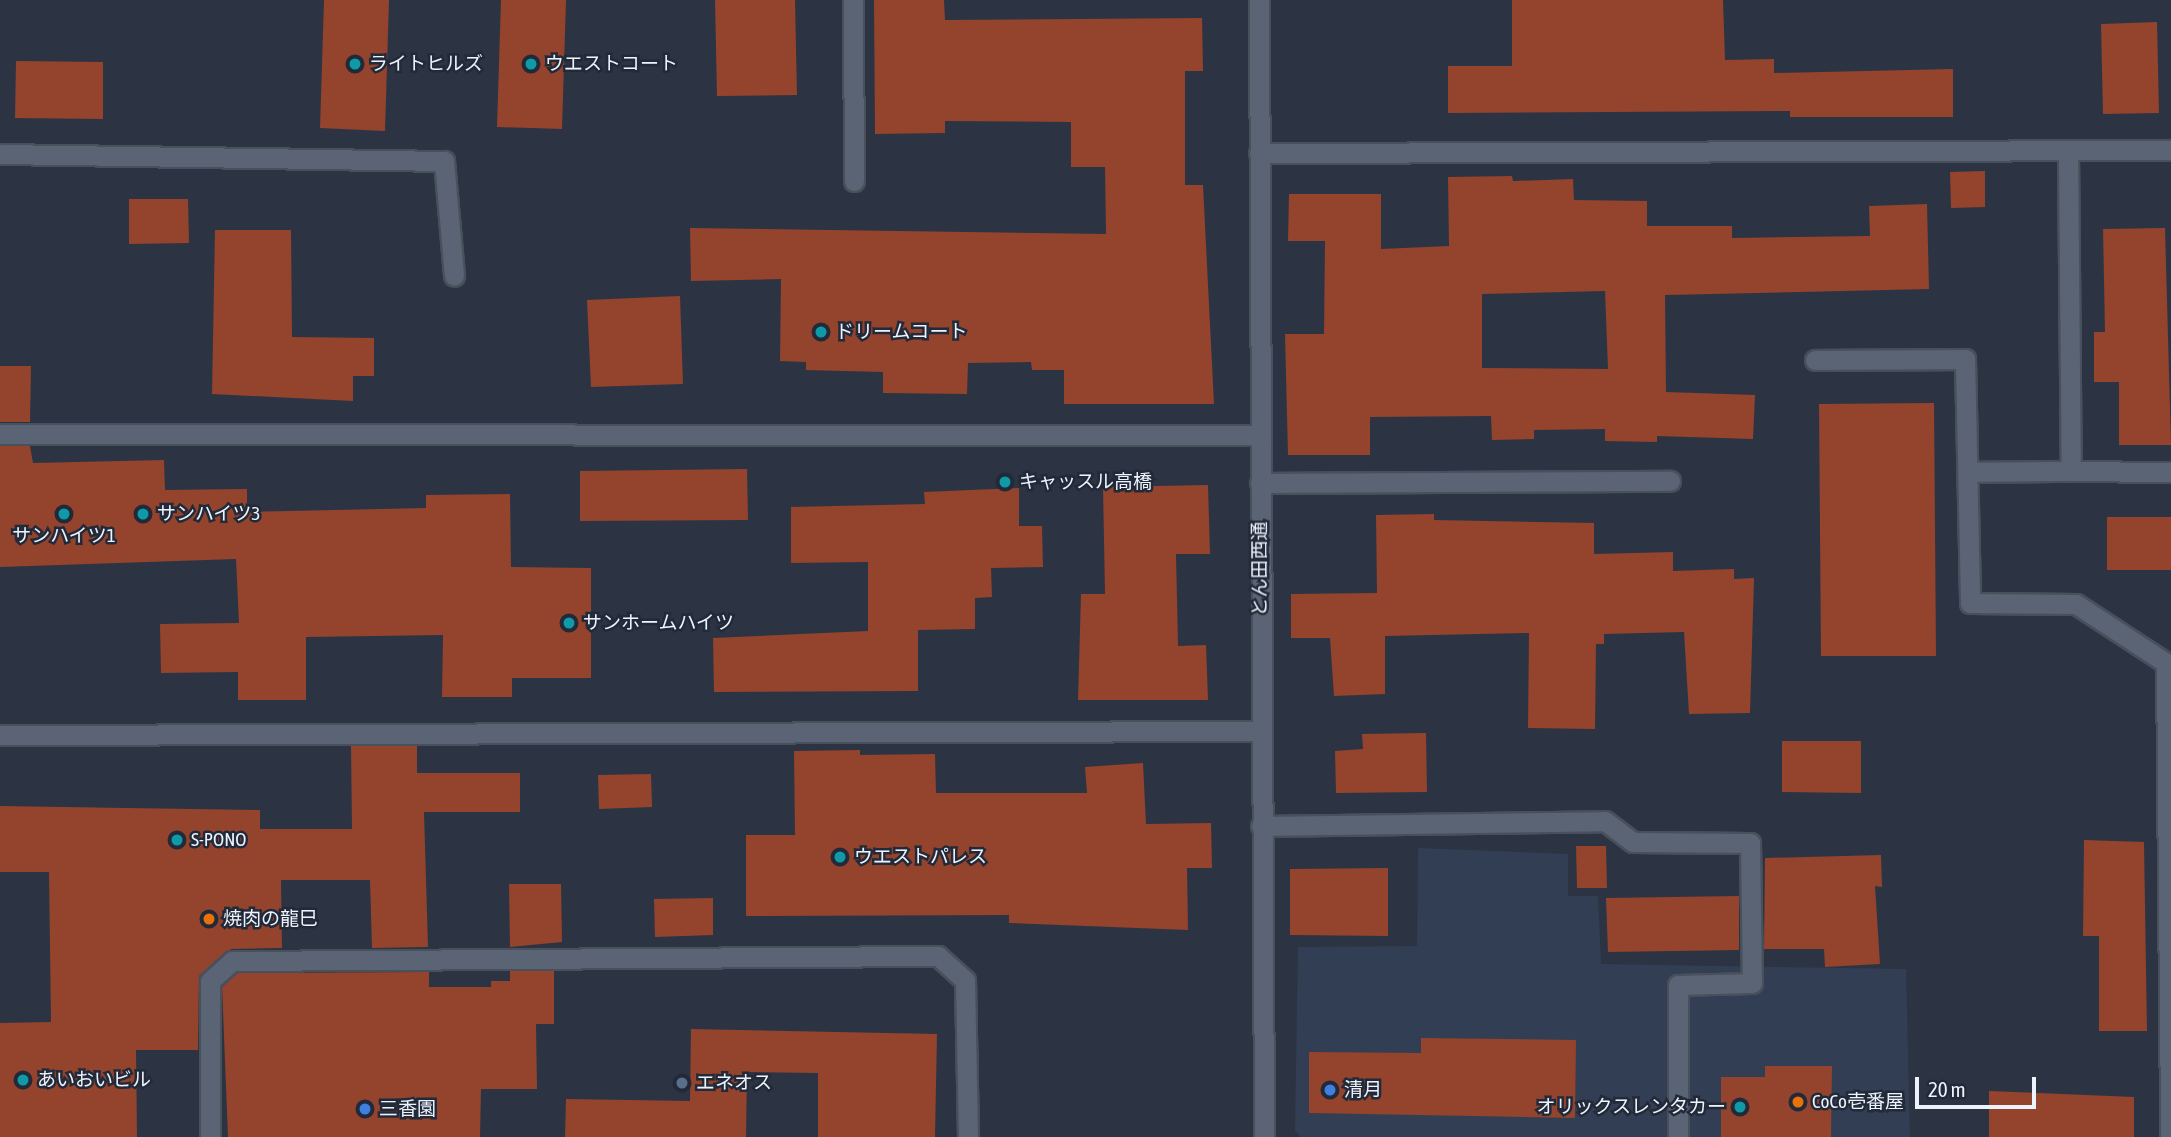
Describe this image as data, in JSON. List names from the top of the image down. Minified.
{"streets":{"street":["とん田西通"]},"places":["ライトヒルズ","ウエストコート","ドリームコート","キャッスル高橋","サンハイツ1","サンハイツ3","サンホームハイツ","S-PONO","ウエストパレス","焼肉の龍巳","あいおいビル","エネオス","清月","CoCo壱番屋","オリックスレンタカー","三香園"],"scale_bar":"20 m"}
